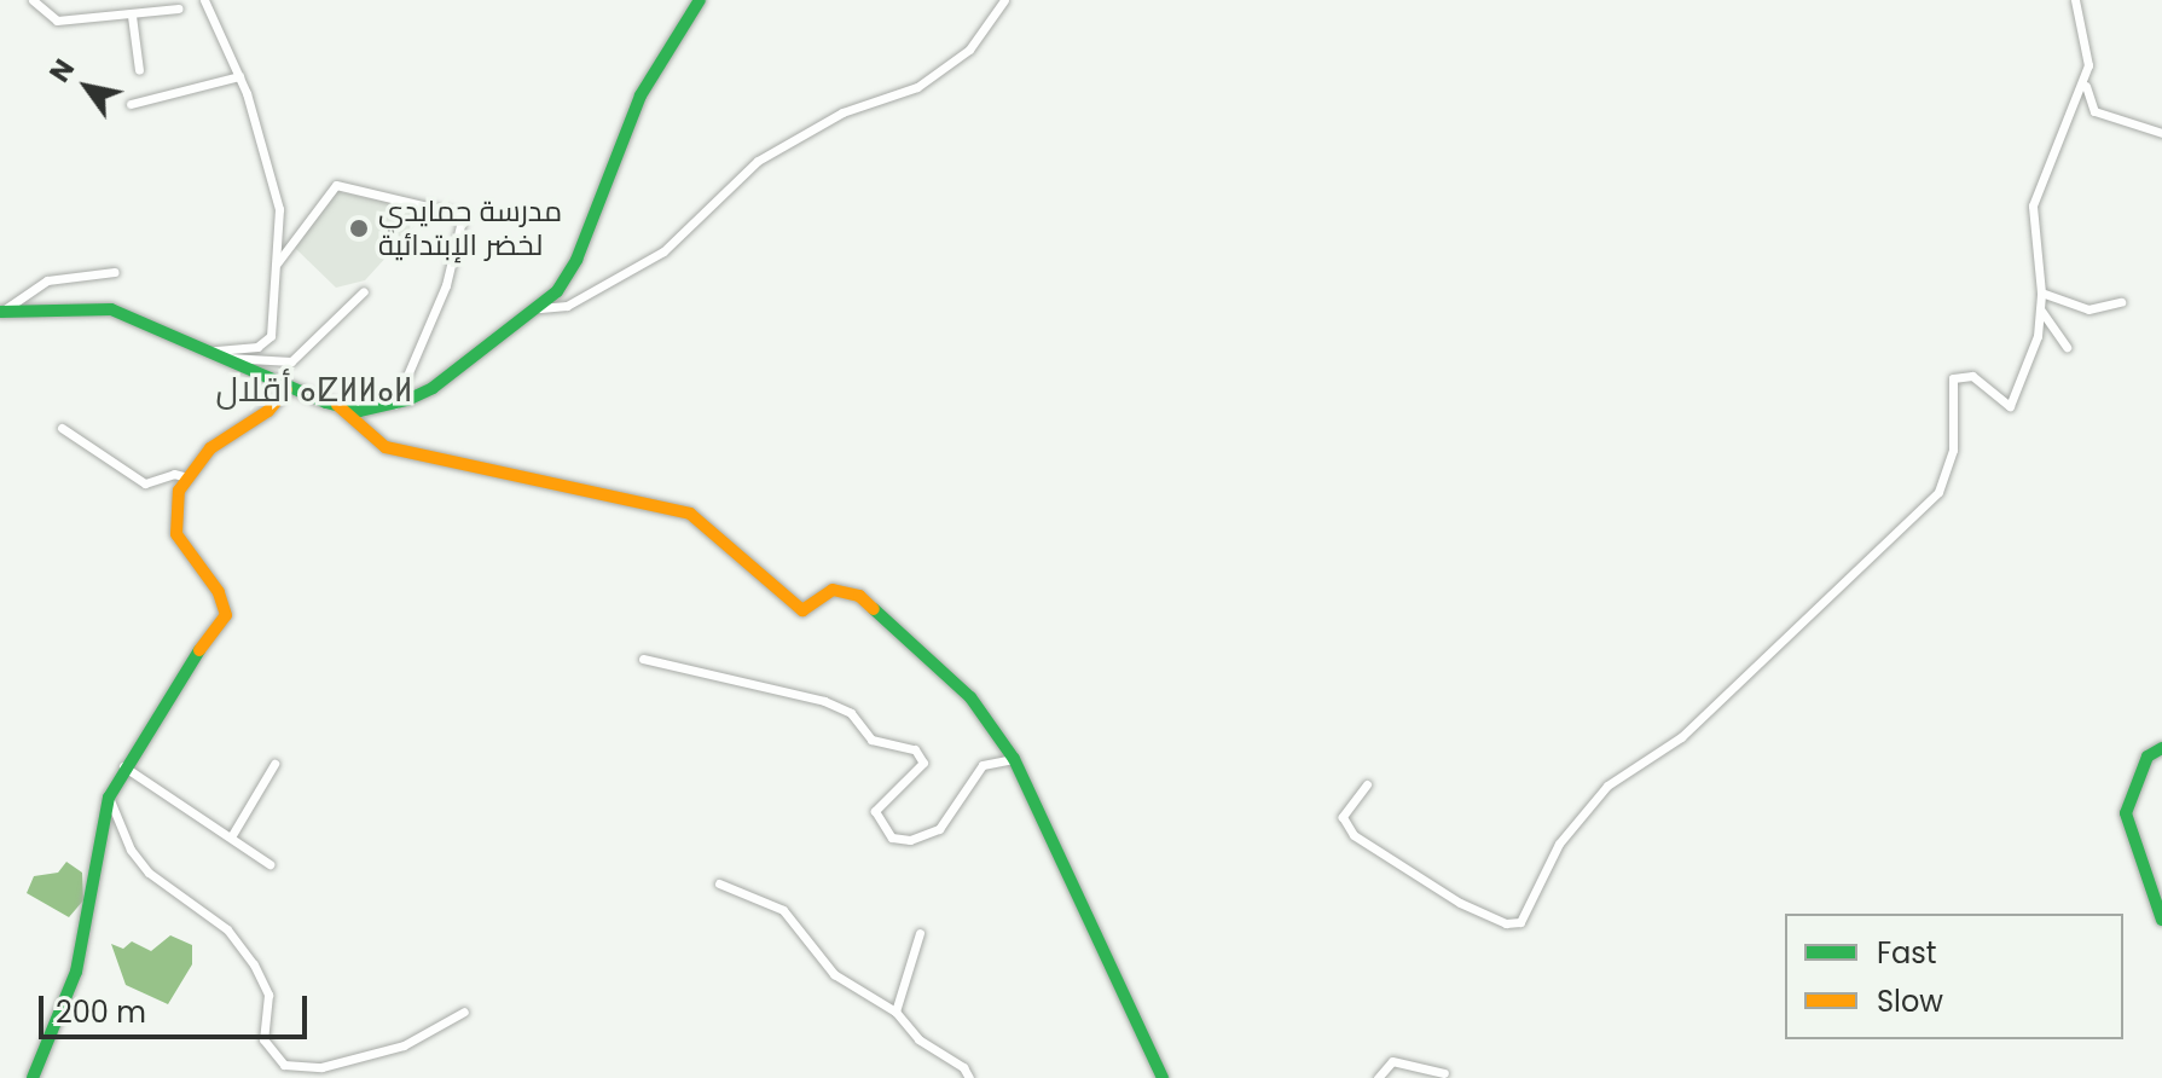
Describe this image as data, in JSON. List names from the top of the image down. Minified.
{"districts":["أقلال ⴰⵇⵍⵍⴰⵍ"],"places":["مدرسة حمايدي لخضر الإبتدائية"],"legend":["Fast","Slow"],"scale_bar":"200 m","north":"top left"}
